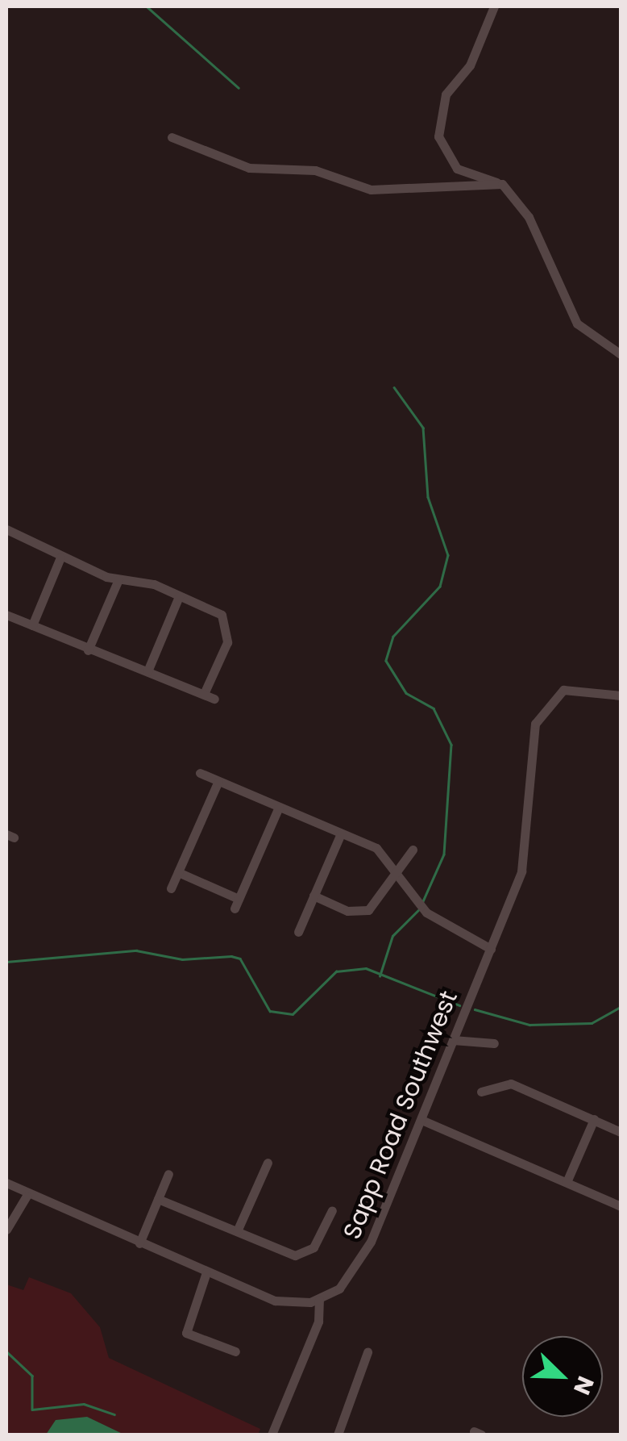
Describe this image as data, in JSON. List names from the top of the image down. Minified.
{"streets":{"street":["Sapp Road Southwest"]},"north":"bottom right"}
